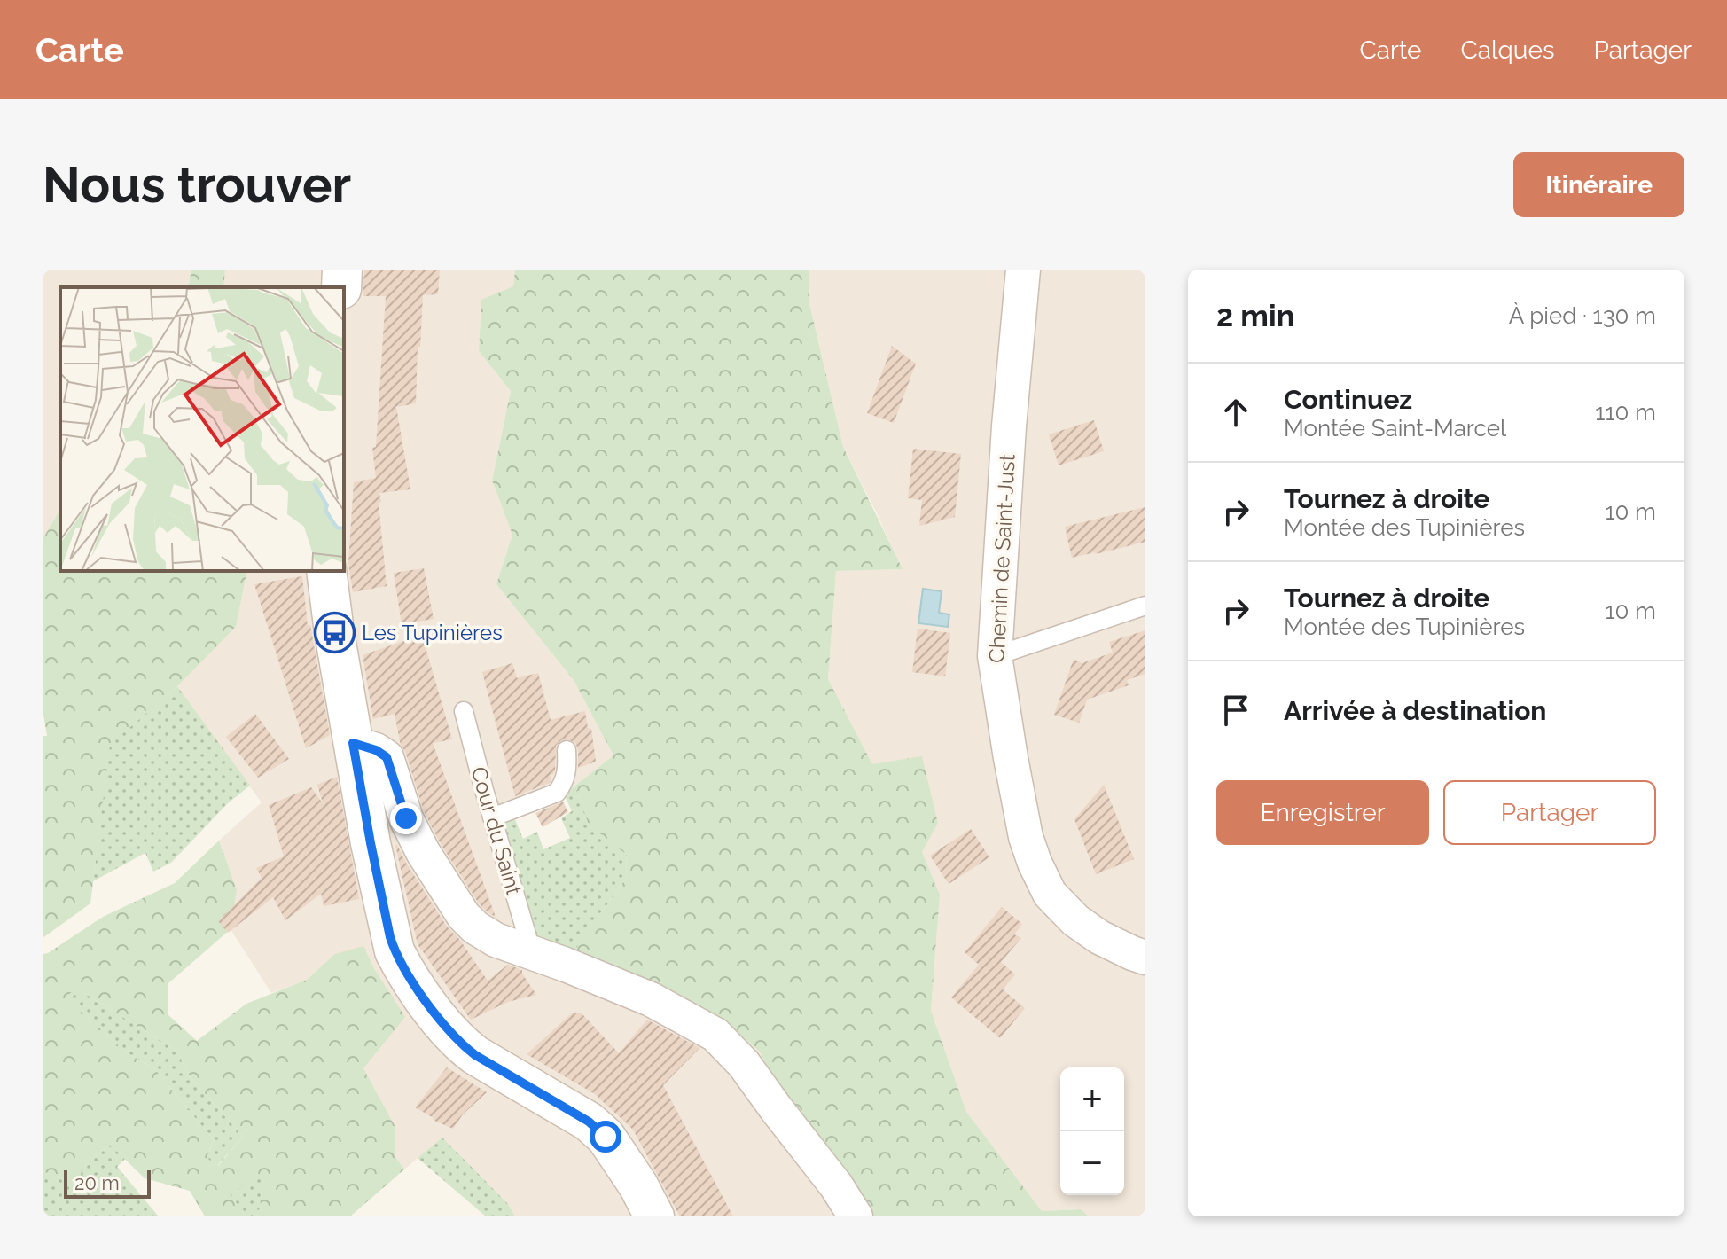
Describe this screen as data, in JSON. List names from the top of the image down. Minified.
{"streets":{"street":["Chemin de Saint-Just"],"lane":["Cour du Saint"]},"places":{"bus stop":["Les Tupinières"]},"scale_bar":"20 m","page":{"header":"Carte","nav":["Carte","Calques","Partager"],"buttons":["Itinéraire",["Enregistrer","Partager"]],"title":"Nous trouver","heading":["2 min","À pied · 130 m"],"list":[["Continuez","Montée Saint-Marcel","110 m"],["Tournez à droite","Montée des Tupinières","10 m"],["Tournez à droite","Montée des Tupinières","10 m"],"Arrivée à destination"],"map_buttons":["+","−"],"scale":"20 m"}}
